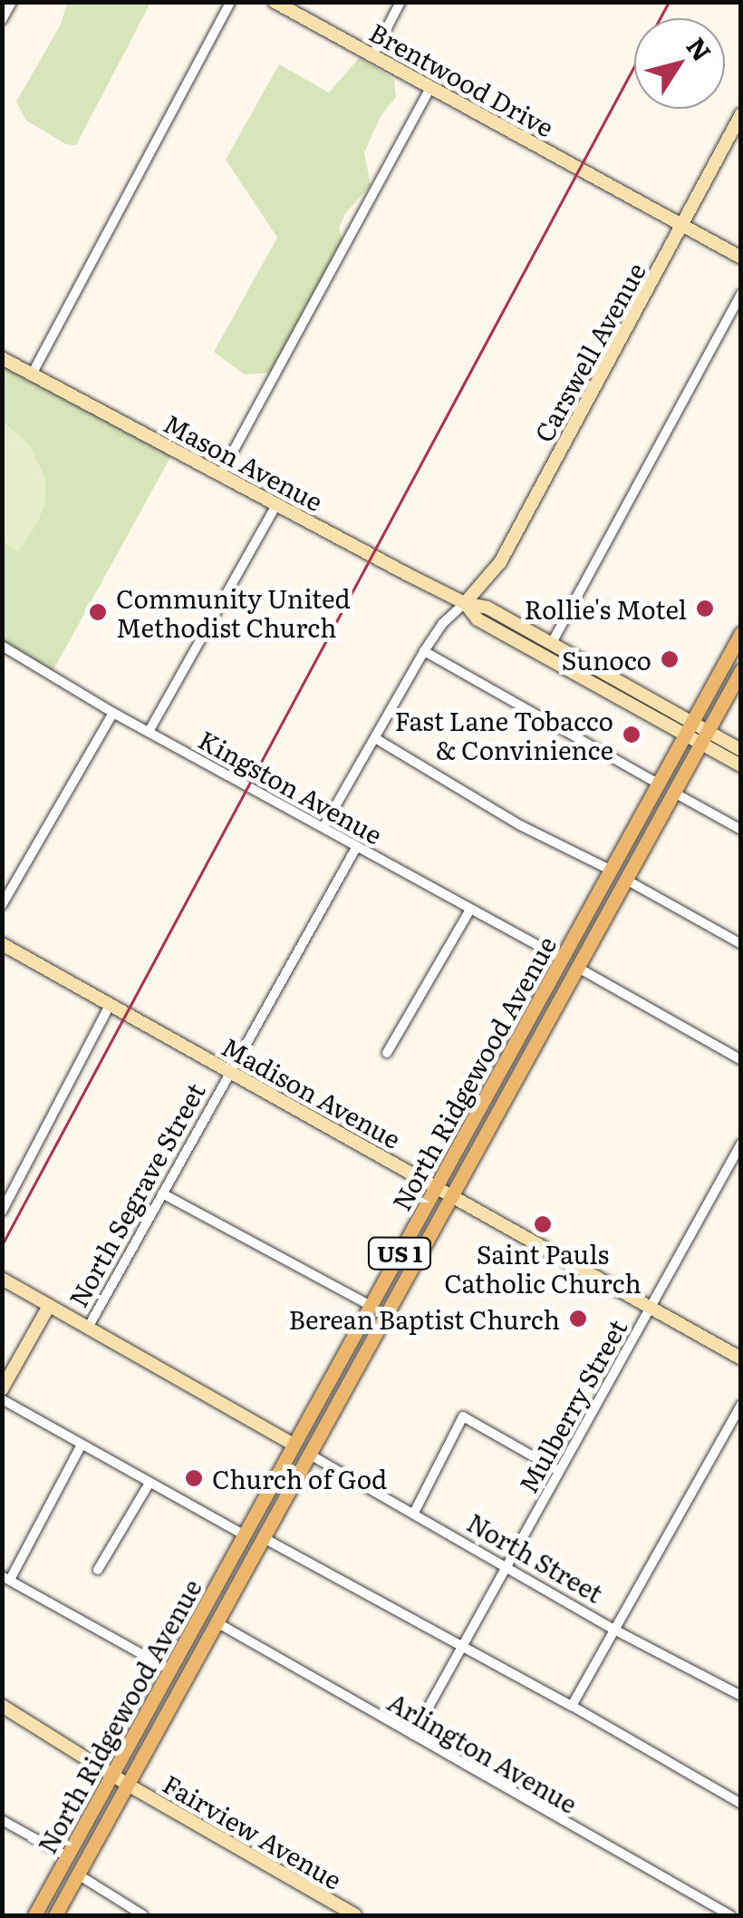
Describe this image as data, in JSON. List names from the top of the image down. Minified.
{"streets":{"main road":["North Ridgewood Avenue","US 1"],"street":["Brentwood Drive","Carswell Avenue","Mason Avenue","Kingston Avenue","Madison Avenue","North Segrave Street","Mulberry Street","North Street","Arlington Avenue","Fairview Avenue"]},"crossings":[["Brentwood Drive","Carswell Avenue"],["Carswell Avenue","Mason Avenue"],["Mason Avenue","North Ridgewood Avenue"],["Kingston Avenue","North Ridgewood Avenue"],["Kingston Avenue","North Segrave Street"],["North Ridgewood Avenue","Madison Avenue"],["North Ridgewood Avenue","North Street"],["North Ridgewood Avenue","Arlington Avenue"],["North Ridgewood Avenue","Fairview Avenue"],["Madison Avenue","North Segrave Street"],["Madison Avenue","Mulberry Street"],["Mulberry Street","North Street"],["Mulberry Street","Arlington Avenue"]],"places":["Rollie's Motel","Community United Methodist Church","Sunoco","Fast Lane Tobacco & Convinience","Saint Pauls Catholic Church","Berean Baptist Church","Church of God"],"north":"top right"}
